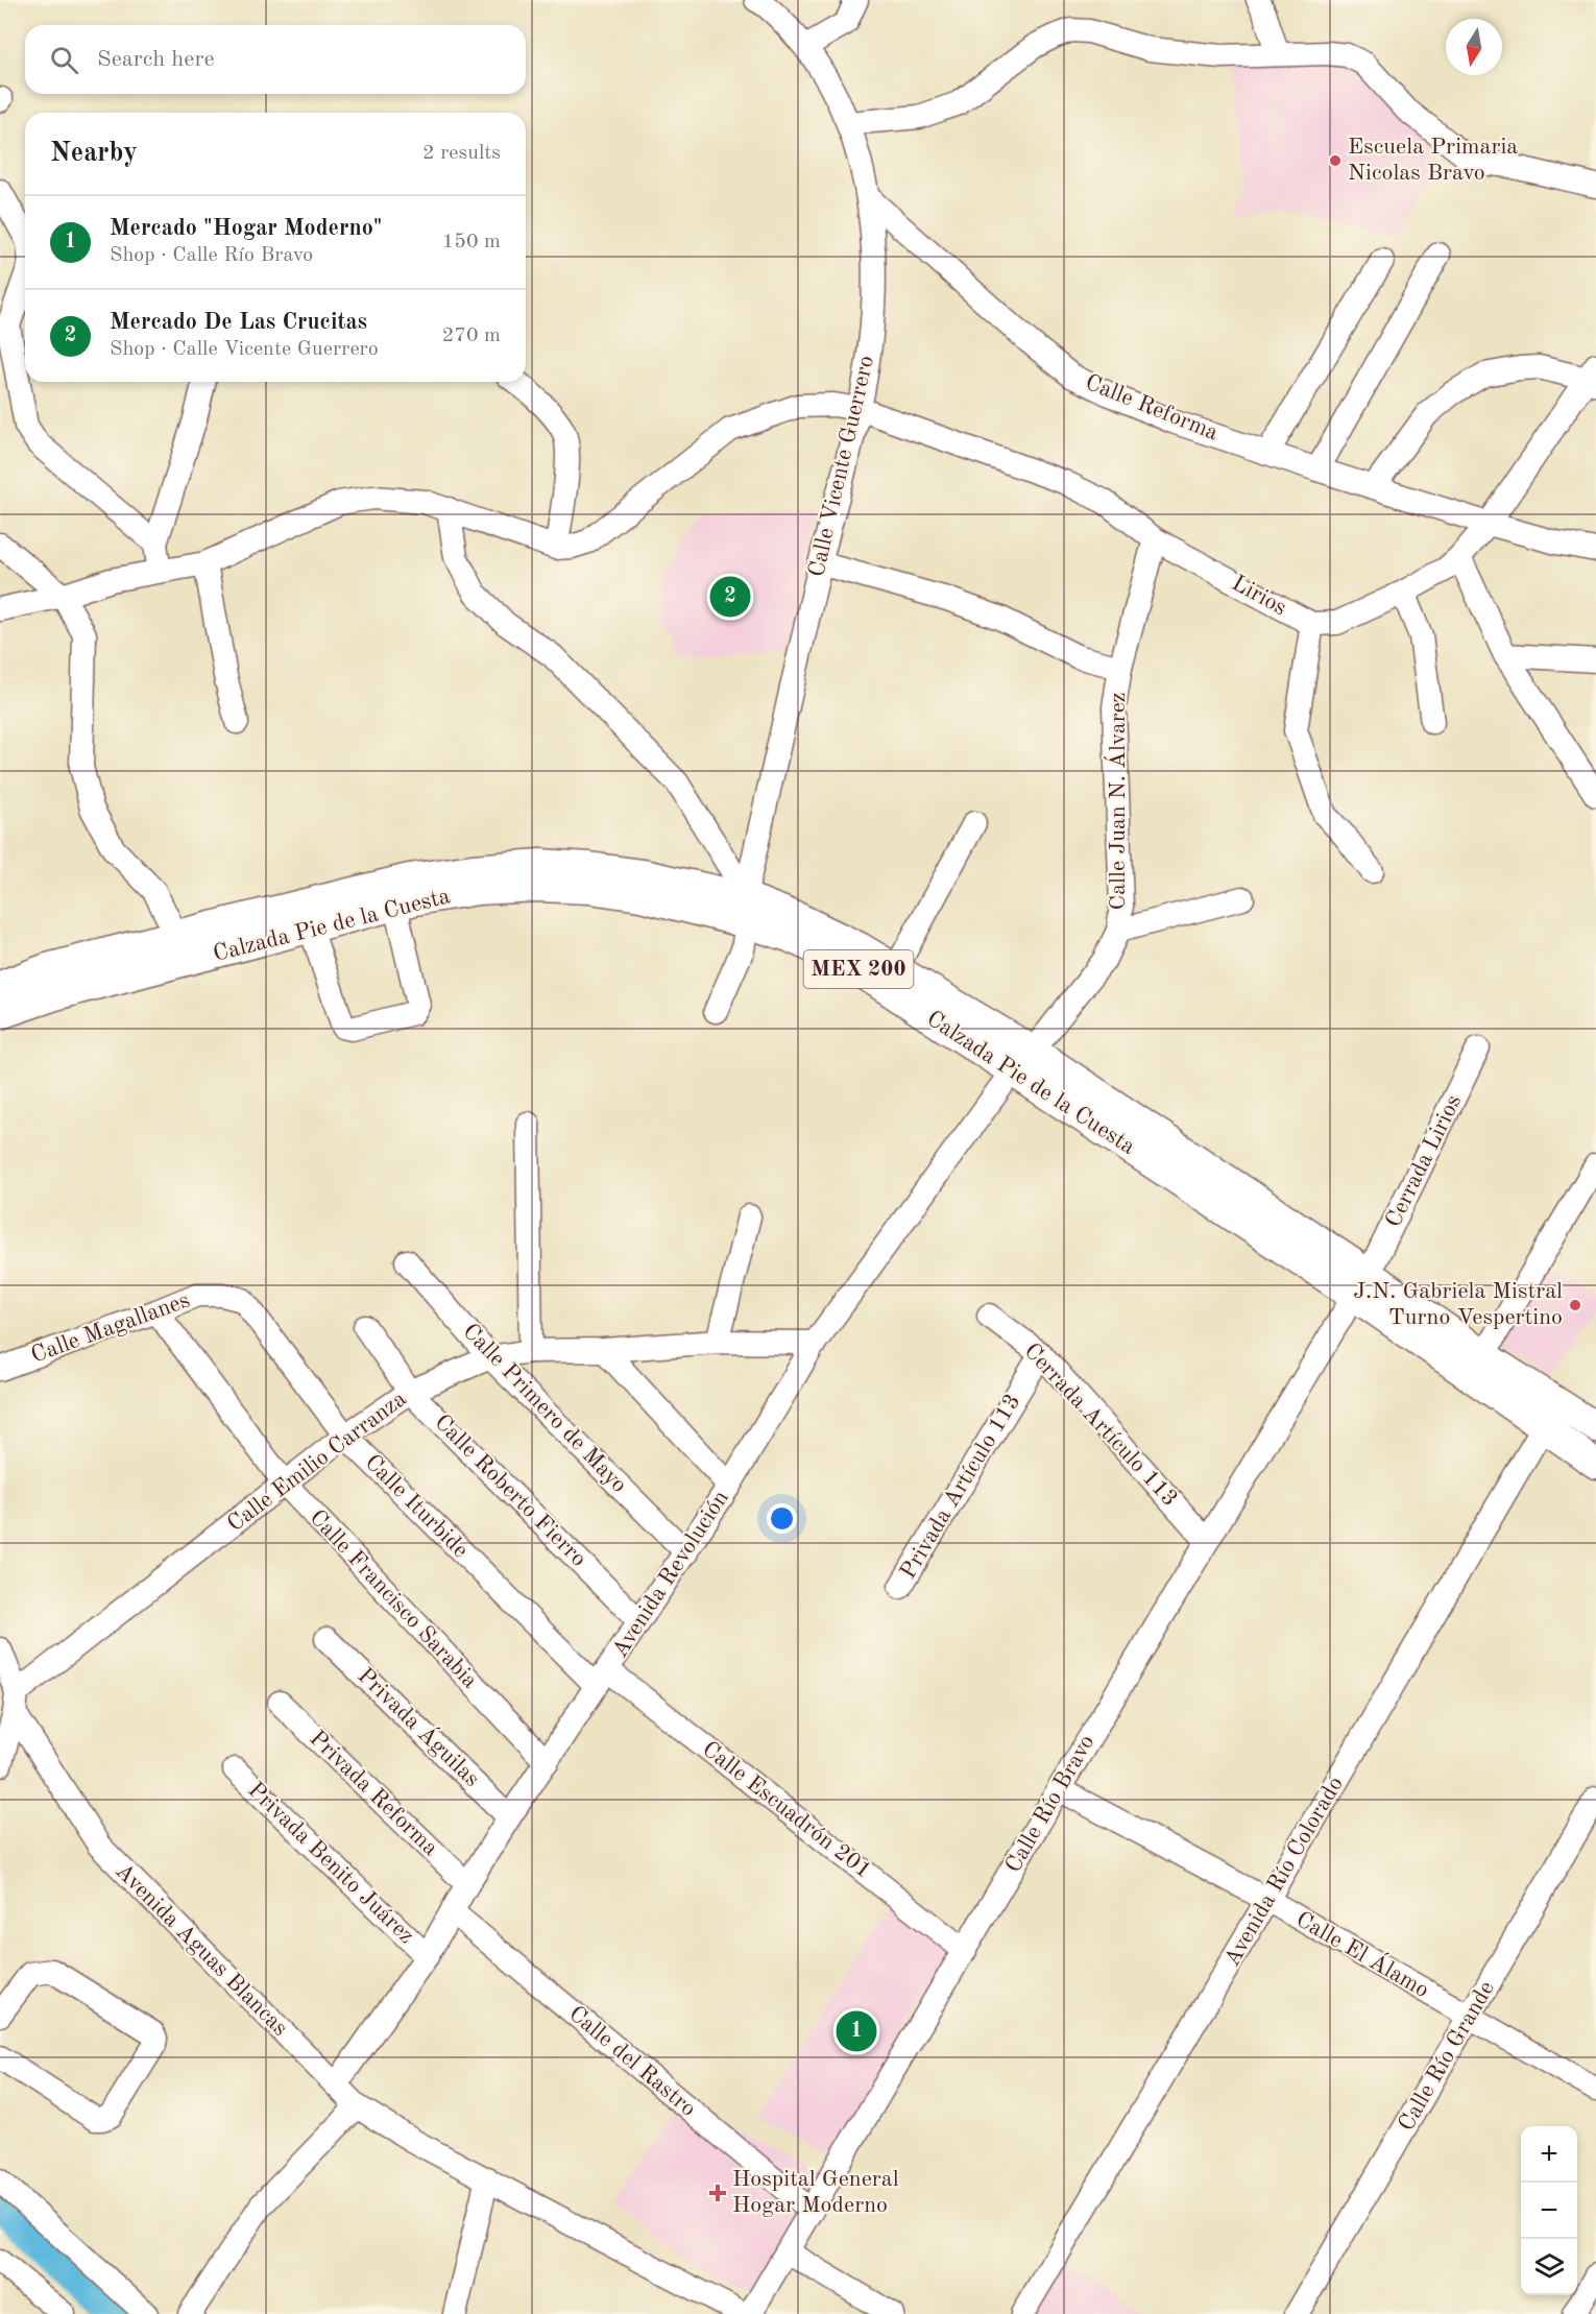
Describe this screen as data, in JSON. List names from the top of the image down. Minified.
{"streets":{"main road":["Calzada Pie de la Cuesta","MEX 200"],"street":["Calle Reforma","Calle Vicente Guerrero","Lirios","Calle Juan N. Álvarez","Cerrada Lirios","Calle Magallanes","Calle Primero de Mayo","Cerrada Artículo 113","Calle Emilio Carranza","Privada Artículo 113","Calle Roberto Fierro","Calle Iturbide","Avenida Revolución","Calle Francisco Sarabia","Privada Águilas","Privada Reforma","Calle Río Bravo","Calle Escuadrón 201","Privada Benito Juárez","Avenida Río Colorado","Avenida Aguas Blancas","Calle El Álamo","Calle Río Grande","Calle del Rastro"]},"crossings":[["Calle Reforma","Calle Vicente Guerrero"],["Calle Reforma","Lirios"],["Calle Vicente Guerrero","Lirios"],["Calle Vicente Guerrero","Calzada Pie de la Cuesta"],["Lirios","Calle Juan N. Álvarez"],["Calle Juan N. Álvarez","Calzada Pie de la Cuesta"],["Calle Juan N. Álvarez","Avenida Revolución"],["Calzada Pie de la Cuesta","Cerrada Lirios"],["Calzada Pie de la Cuesta","Avenida Revolución"],["Calzada Pie de la Cuesta","Calle Río Bravo"],["Calzada Pie de la Cuesta","Avenida Río Colorado"],["Cerrada Lirios","Calle Río Bravo"],["Calle Magallanes","Calle Iturbide"],["Calle Magallanes","Calle Francisco Sarabia"],["Calle Primero de Mayo","Calle Emilio Carranza"],["Calle Primero de Mayo","Avenida Revolución"],["Cerrada Artículo 113","Privada Artículo 113"],["Cerrada Artículo 113","Calle Río Bravo"],["Calle Emilio Carranza","Calle Roberto Fierro"],["Calle Emilio Carranza","Calle Iturbide"],["Calle Emilio Carranza","Avenida Revolución"],["Calle Emilio Carranza","Calle Francisco Sarabia"],["Calle Emilio Carranza","Avenida Aguas Blancas"],["Calle Roberto Fierro","Avenida Revolución"],["Calle Iturbide","Avenida Revolución"],["Calle Iturbide","Calle Escuadrón 201"],["Avenida Revolución","Calle Francisco Sarabia"],["Avenida Revolución","Privada Águilas"],["Avenida Revolución","Privada Reforma"],["Avenida Revolución","Calle Escuadrón 201"],["Avenida Revolución","Privada Benito Juárez"],["Avenida Revolución","Avenida Aguas Blancas"],["Avenida Revolución","Calle del Rastro"],["Calle Río Bravo","Calle Escuadrón 201"],["Calle Río Bravo","Calle El Álamo"],["Calle Río Bravo","Calle del Rastro"],["Avenida Río Colorado","Calle El Álamo"],["Calle El Álamo","Calle Río Grande"]],"places":{"other":["Escuela Primaria Nicolas Bravo","J.N. Gabriela Mistral Turno Vespertino"],"health":["Hospital General Hogar Moderno"]},"north":"bottom","page":{"search":"Search here","heading":["Nearby","2 results"],"list":[{"mark":"1","name":"Mercado \"Hogar Moderno\"","note":"Shop · Calle Río Bravo","value":"150 m"},{"mark":"2","name":"Mercado De Las Crucitas","note":"Shop · Calle Vicente Guerrero","value":"270 m"}],"pins":["2","1"],"map_buttons":["+","−"]}}
